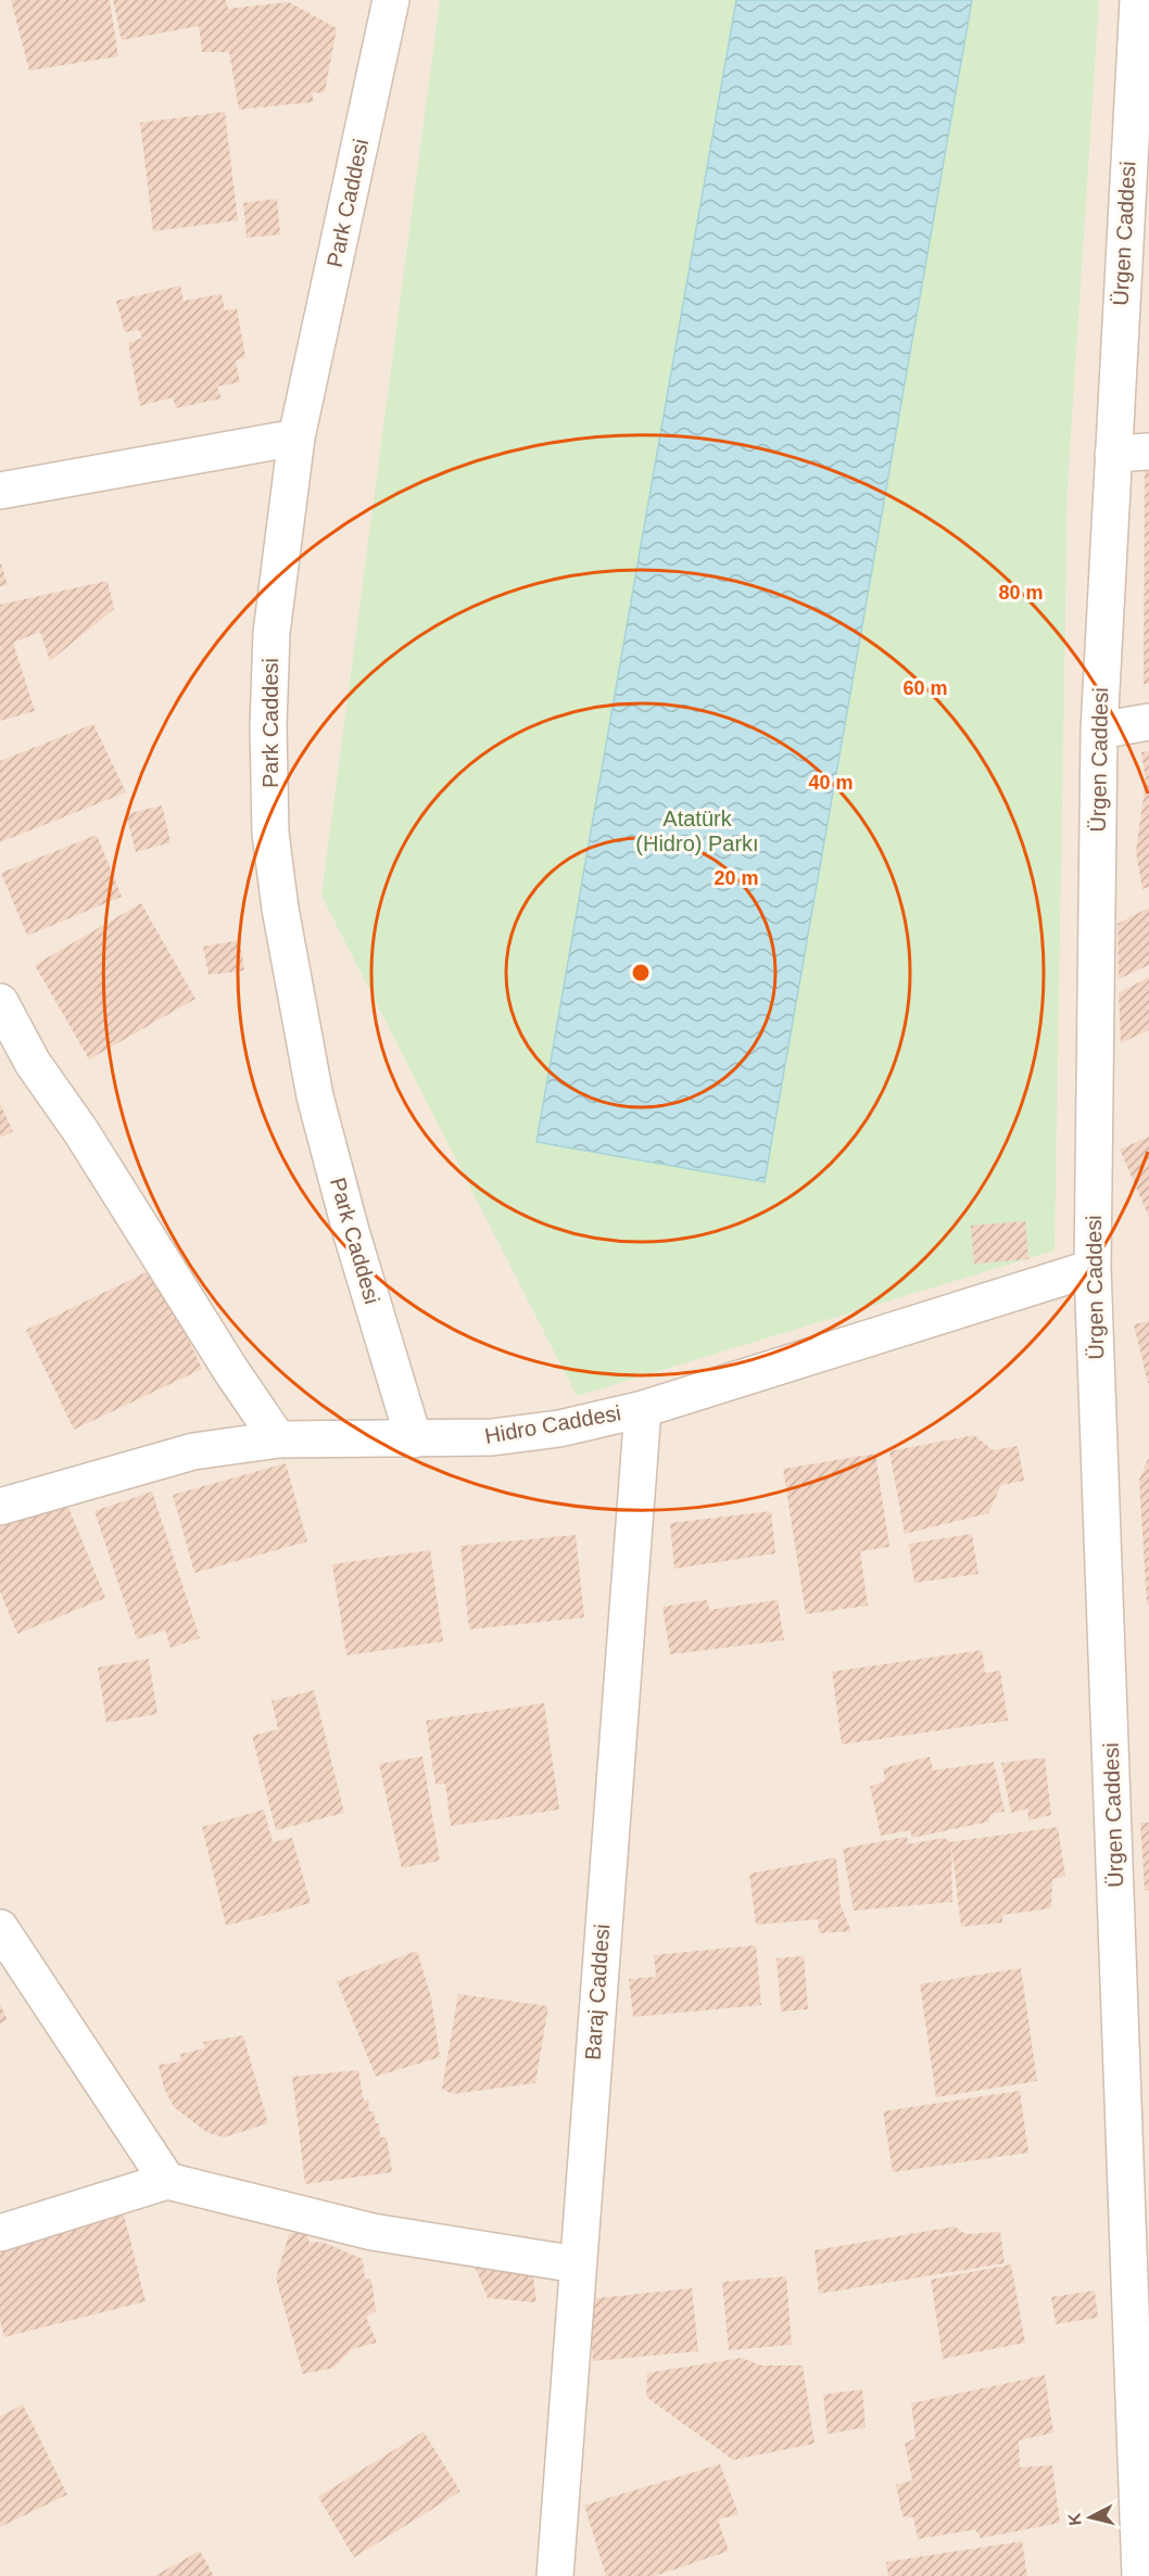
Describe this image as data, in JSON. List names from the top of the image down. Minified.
{"streets":{"street":["Park Caddesi","Ürgen Caddesi","Hidro Caddesi","Baraj Caddesi"]},"crossings":[["Park Caddesi","Hidro Caddesi"],["Ürgen Caddesi","Hidro Caddesi"],["Hidro Caddesi","Baraj Caddesi"]],"parks":["Atatürk (Hidro) Parkı"],"north":"left","rings":["80 m","60 m","40 m","20 m"]}
